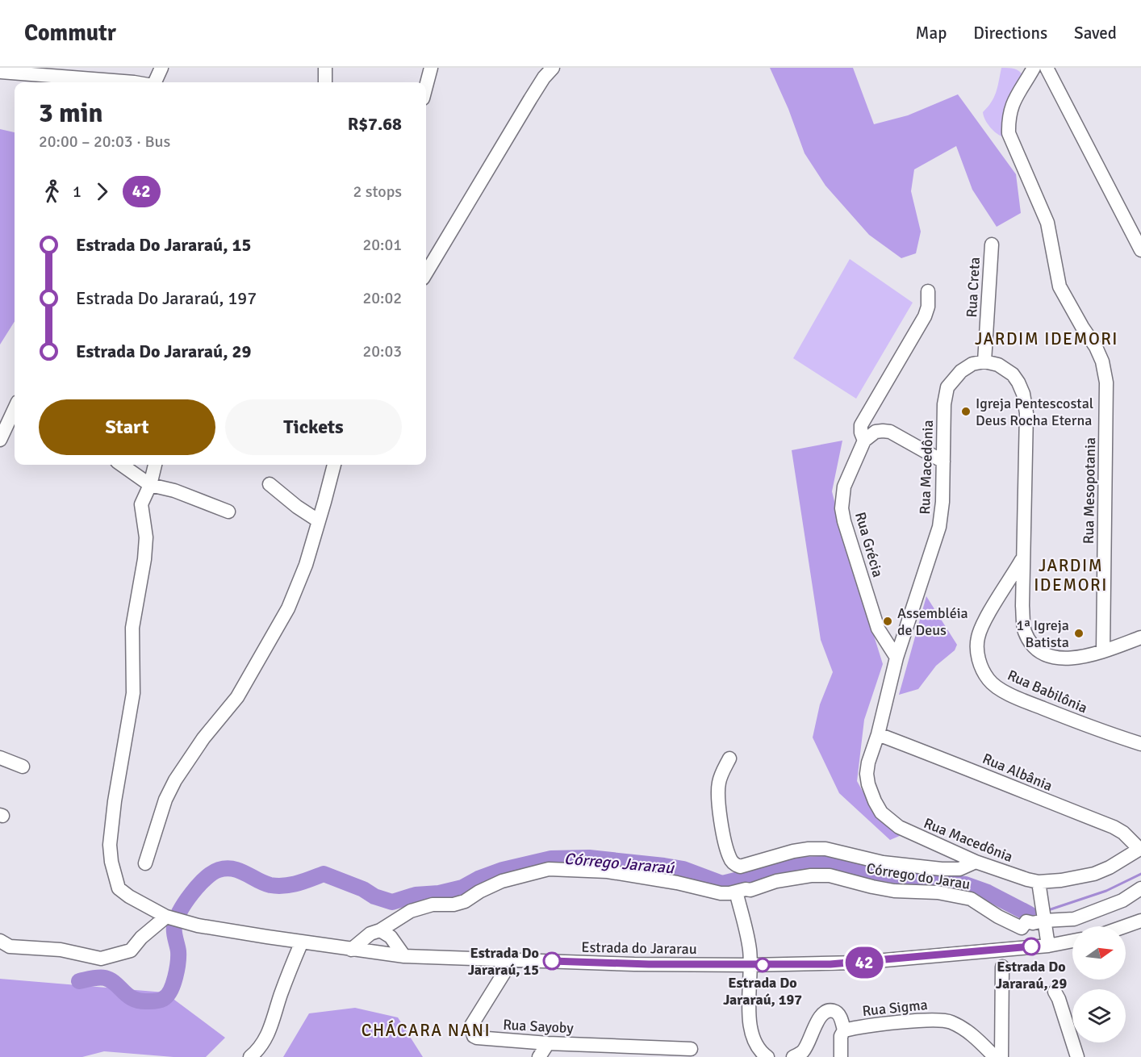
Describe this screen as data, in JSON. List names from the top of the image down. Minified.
{"streets":{"street":["Rua Creta","Rua Macedônia","Rua Mesopotania","Rua Grécia","Rua Babilônia","Rua Albânia","Córrego do Jarau","Estrada do Jararau","Rua Sigma","Rua Sayoby"]},"crossings":[["Rua Creta","Rua Macedônia"],["Rua Macedônia","Rua Grécia"],["Rua Macedônia","Rua Albânia"],["Córrego do Jarau","Estrada do Jararau"],["Estrada do Jararau","Rua Sayoby"]],"districts":["JARDIM IDEMORI","JARDIM IDEMORI","CHÁCARA NANI"],"water":["Córrego Jararaú"],"places":["Igreja Pentescostal Deus Rocha Eterna","Assembléia de Deus","1ª Igreja Batista","Estrada Do Jararaú, 29","Estrada Do Jararaú, 15","Estrada Do Jararaú, 197"],"lines":["bus line 42"],"north":"right","page":{"header":"Commutr","nav":["Map","Directions","Saved"],"on_map":"42","heading":["3 min","20:00 – 20:03 · Bus","R$7.68"],"legs":["1","42","2 stops"],"list":[{"name":"Estrada Do Jararaú, 15","value":"20:01"},{"name":"Estrada Do Jararaú, 197","value":"20:02"},{"name":"Estrada Do Jararaú, 29","value":"20:03"}],"buttons":["Start","Tickets"]}}
